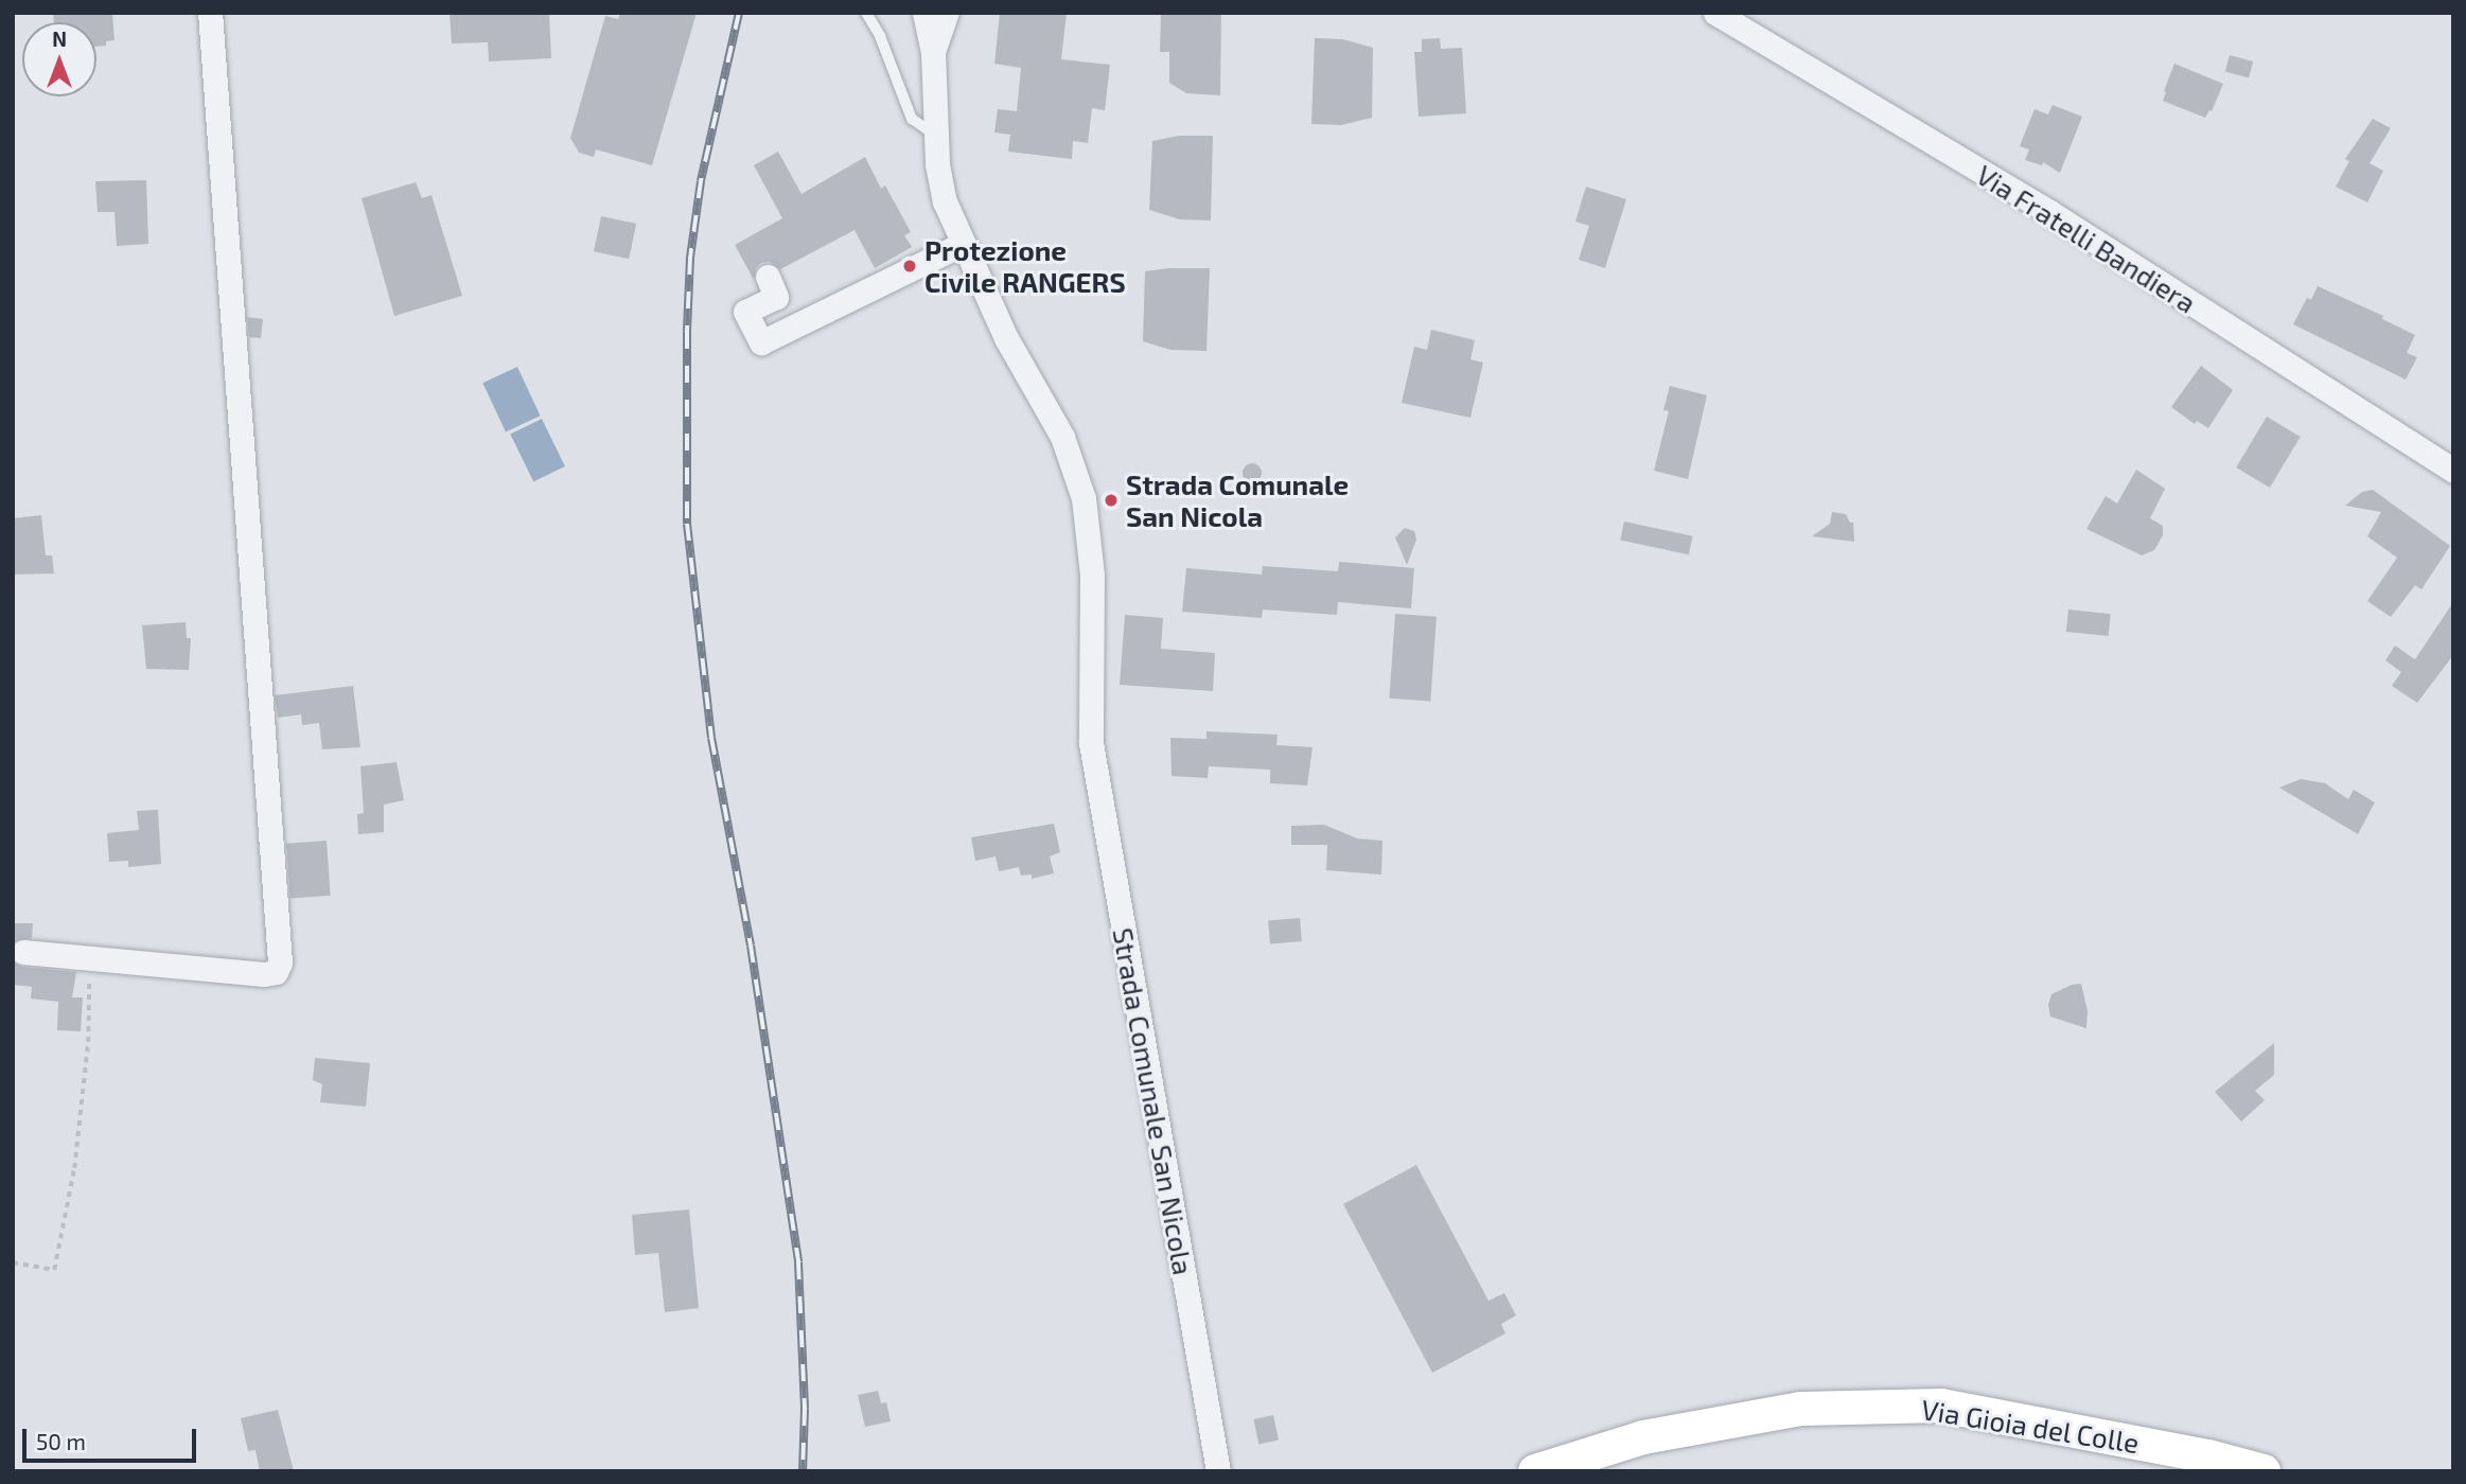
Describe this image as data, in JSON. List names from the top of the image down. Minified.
{"streets":{"main road":["Via Gioia del Colle"],"street":["Via Fratelli Bandiera","Strada Comunale San Nicola"]},"places":["Protezione Civile RANGERS","Strada Comunale San Nicola"],"scale_bar":"50 m","north":"top"}
